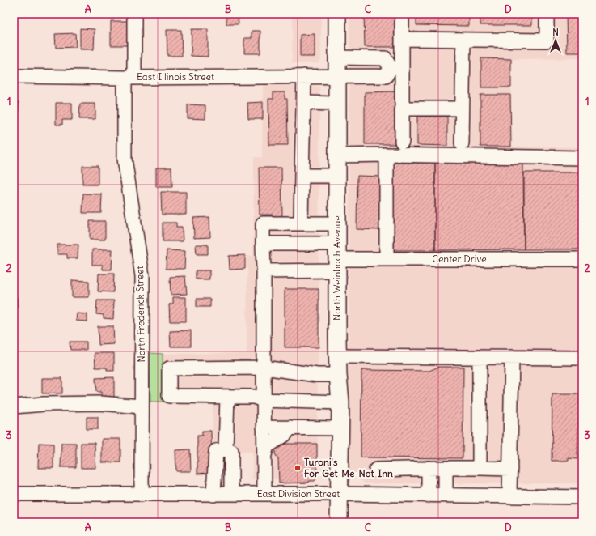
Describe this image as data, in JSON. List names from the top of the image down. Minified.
{"streets":{"main road":["North Weinbach Avenue"],"street":["East Illinois Street","Center Drive","North Frederick Street","East Division Street"]},"crossings":[["East Illinois Street","North Weinbach Avenue"],["East Illinois Street","North Frederick Street"],["Center Drive","North Weinbach Avenue"],["North Weinbach Avenue","East Division Street"],["North Frederick Street","East Division Street"]],"places":["Turoni's For-Get-Me-Not-Inn"],"north":"top","grid":{"columns":["A","B","C","D"],"rows":["1","2","3"]}}
